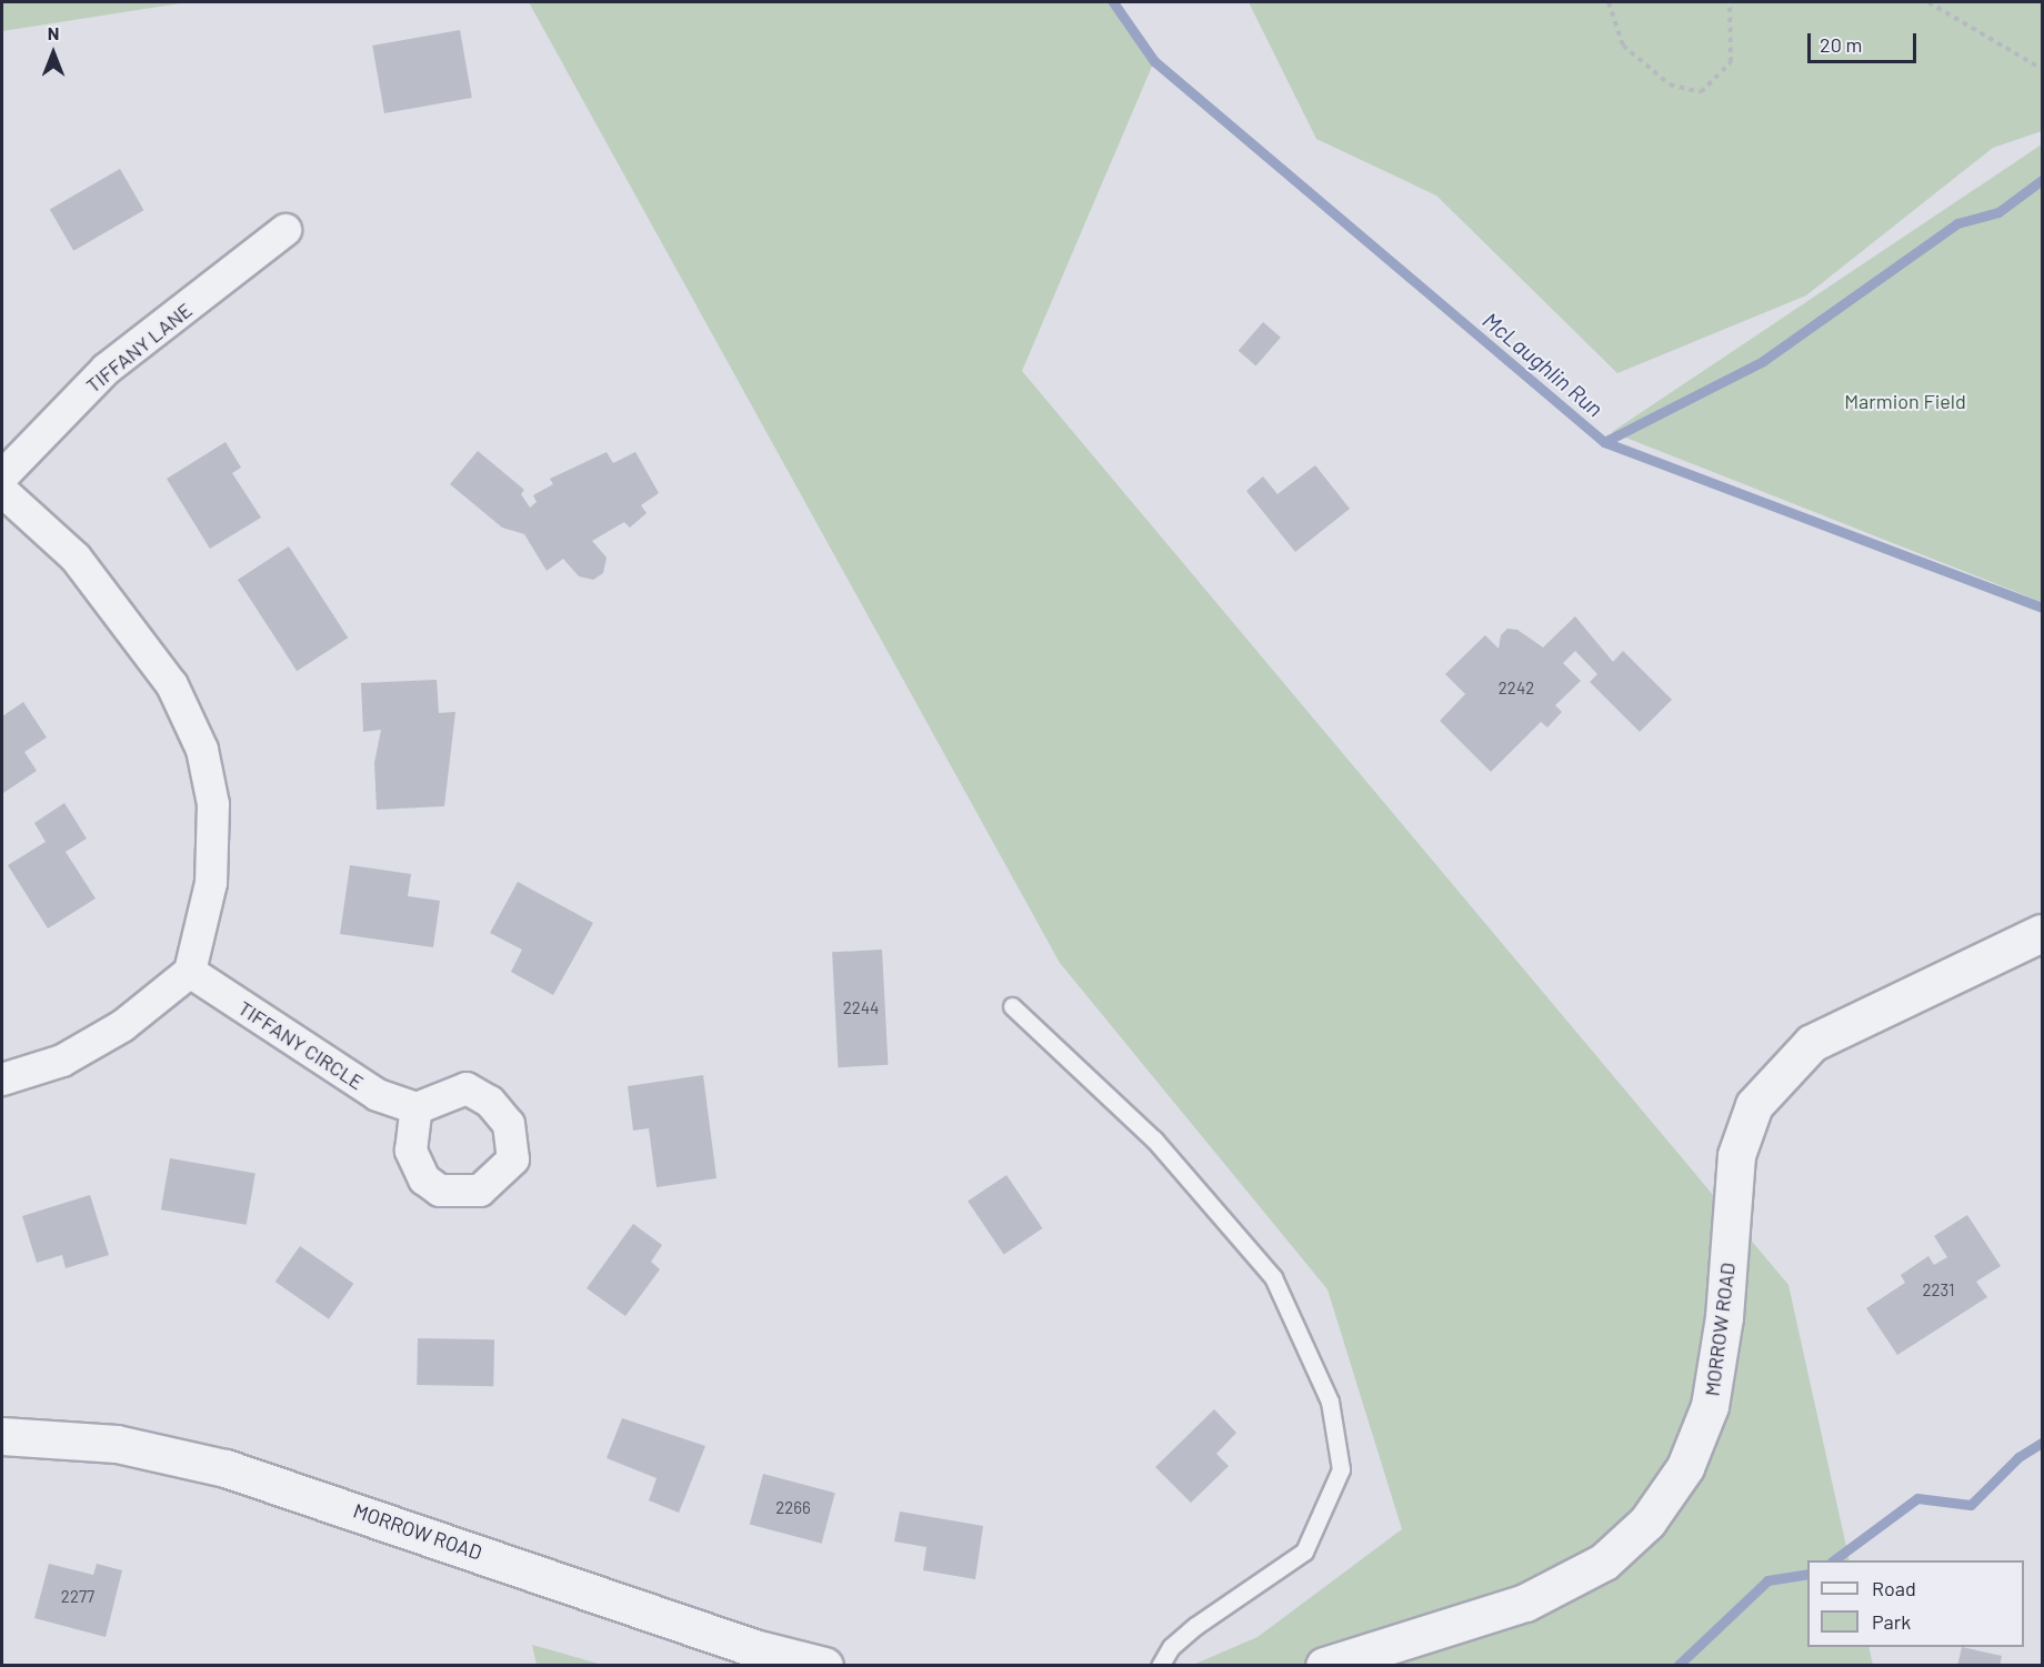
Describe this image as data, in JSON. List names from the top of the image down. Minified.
{"streets":{"street":["TIFFANY LANE","TIFFANY CIRCLE","MORROW ROAD"]},"water":["McLaughlin Run"],"parks":["Marmion Field"],"house_numbers":["2242","2244","2231","2266","2277"],"legend":["Road","Park"],"scale_bar":"20 m","north":"top"}
